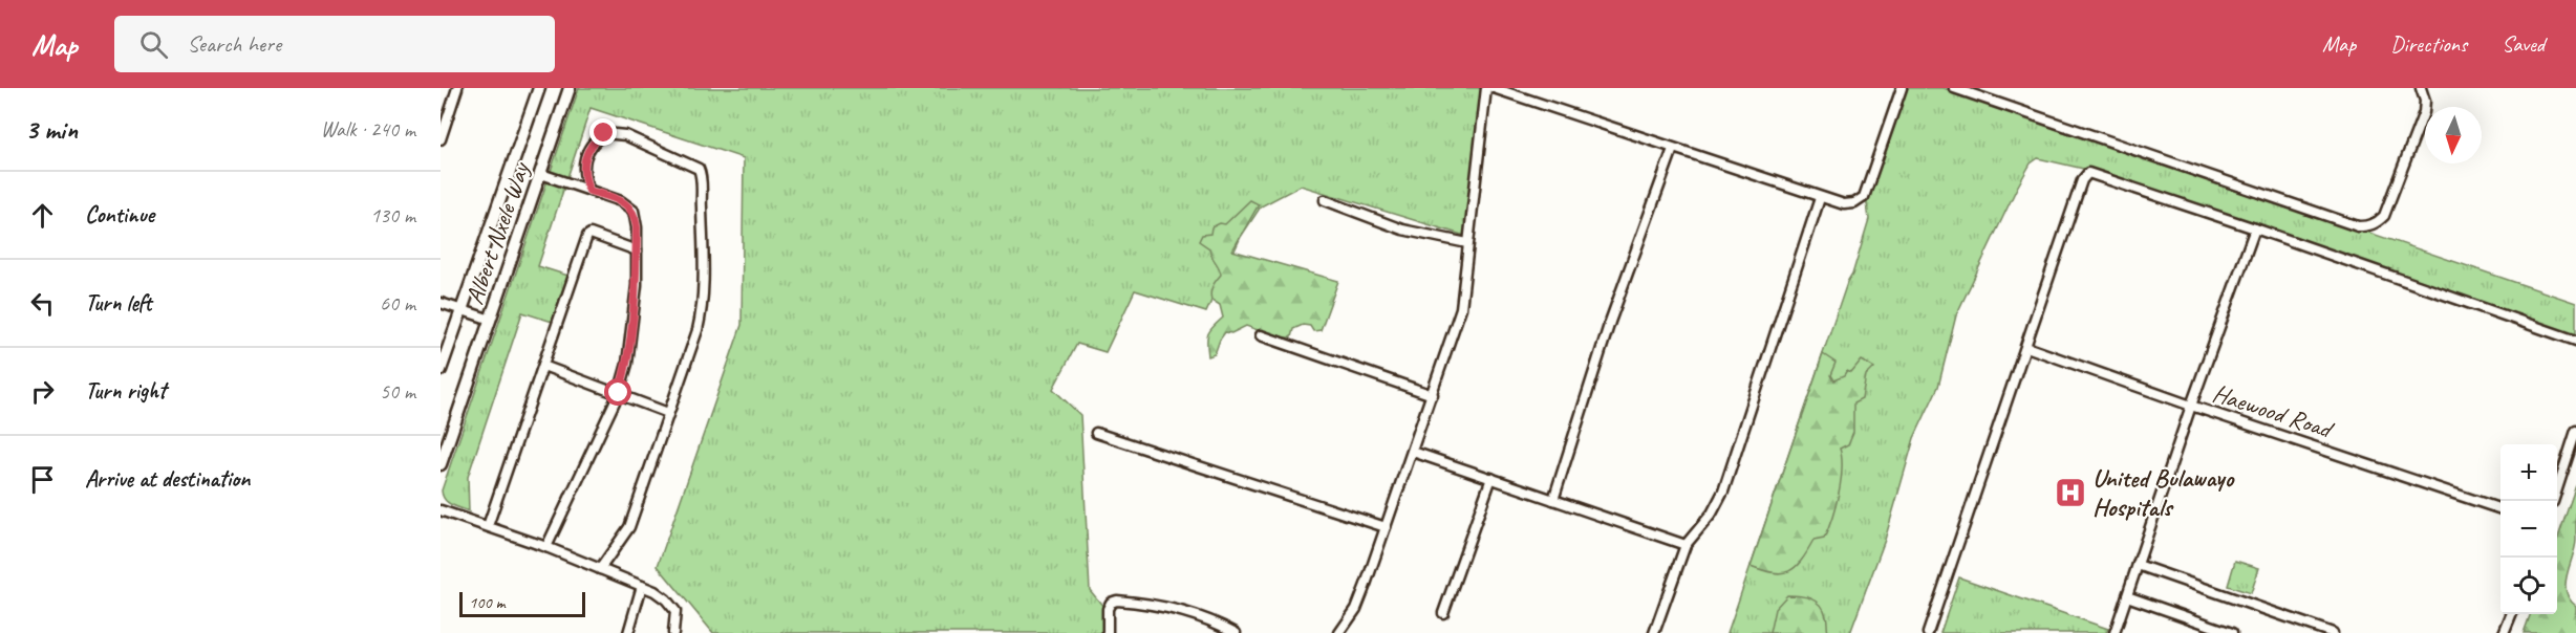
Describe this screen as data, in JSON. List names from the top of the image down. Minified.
{"streets":{"main road":["Albert Nxele Way"],"street":["Haewood Road"]},"places":{"hospital":["United Bulawayo Hospitals"]},"scale_bar":"100 m","north":"bottom","page":{"header":"Map","search":"Search here","nav":["Map","Directions","Saved"],"heading":["3 min","Walk · 240 m"],"list":[["Continue","130 m"],["Turn left","60 m"],["Turn right","50 m"],"Arrive at destination"],"map_buttons":["+","−"],"scale":"100 m"}}
